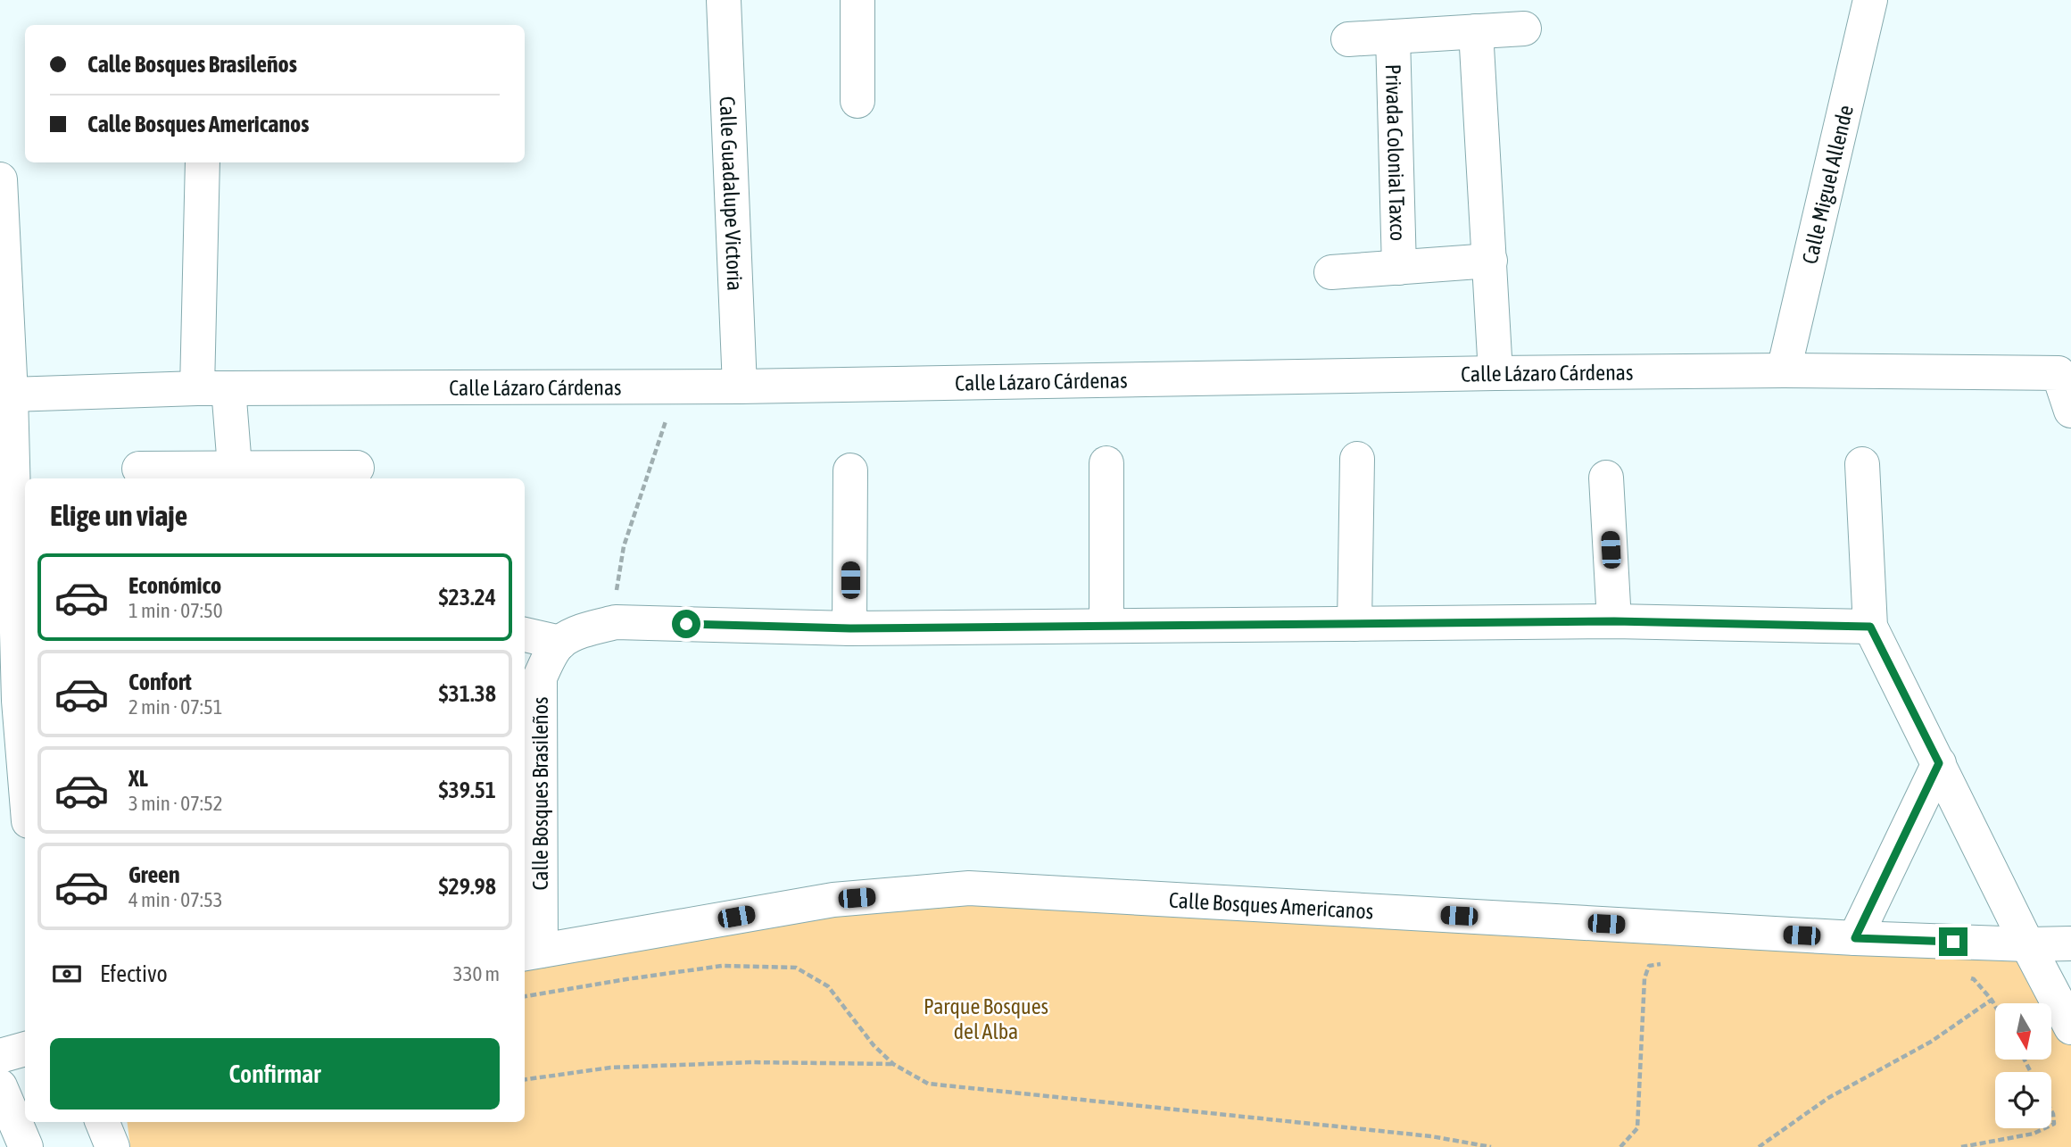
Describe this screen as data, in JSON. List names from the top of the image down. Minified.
{"streets":{"street":["Privada Colonial Taxco","Calle Miguel Allende","Calle Guadalupe Victoria","Calle Lázaro Cárdenas","Calle Bosques Brasileños","Calle Bosques Americanos"]},"crossings":[["Calle Miguel Allende","Calle Lázaro Cárdenas"],["Calle Guadalupe Victoria","Calle Lázaro Cárdenas"],["Calle Bosques Brasileños","Calle Bosques Americanos"]],"parks":["Parque Bosques del Alba"],"north":"bottom","page":{"banner":["Calle Bosques Brasileños","Calle Bosques Americanos"],"heading":"Elige un viaje","list":[{"name":"Económico","note":"1 min · 07:50","value":"$23.24"},{"name":"Confort","note":"2 min · 07:51","value":"$31.38"},{"name":"XL","note":"3 min · 07:52","value":"$39.51"},{"name":"Green","note":"4 min · 07:53","value":"$29.98"}],"pay":["Efectivo","330 m"],"buttons":"Confirmar"}}
